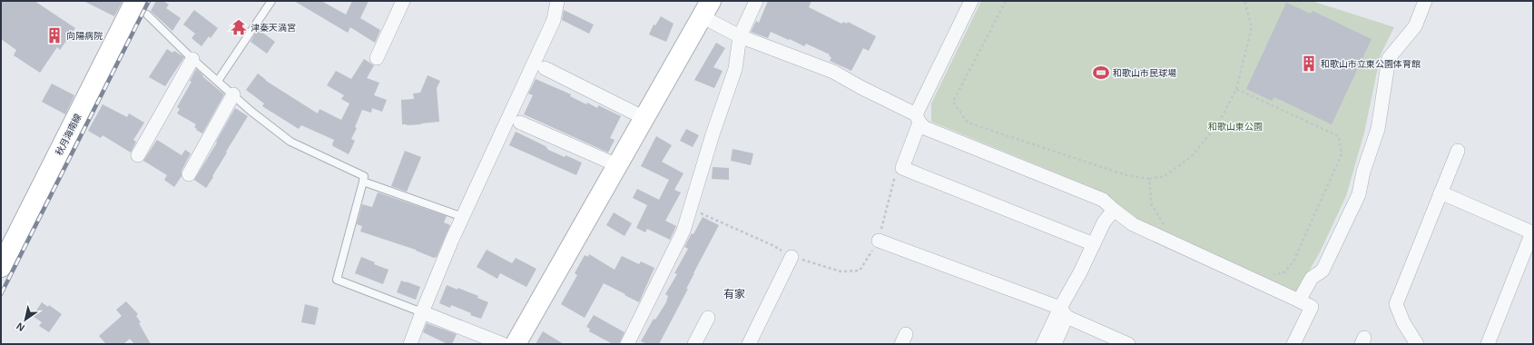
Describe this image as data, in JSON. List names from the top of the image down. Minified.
{"streets":{"street":["秋月海南線"]},"districts":["有家"],"parks":["和歌山東公園"],"places":{"temple":["津秦天満宮"],"building":["向陽病院","和歌山市立東公園体育館"],"sports":["和歌山市民球場"]},"north":"bottom left"}
